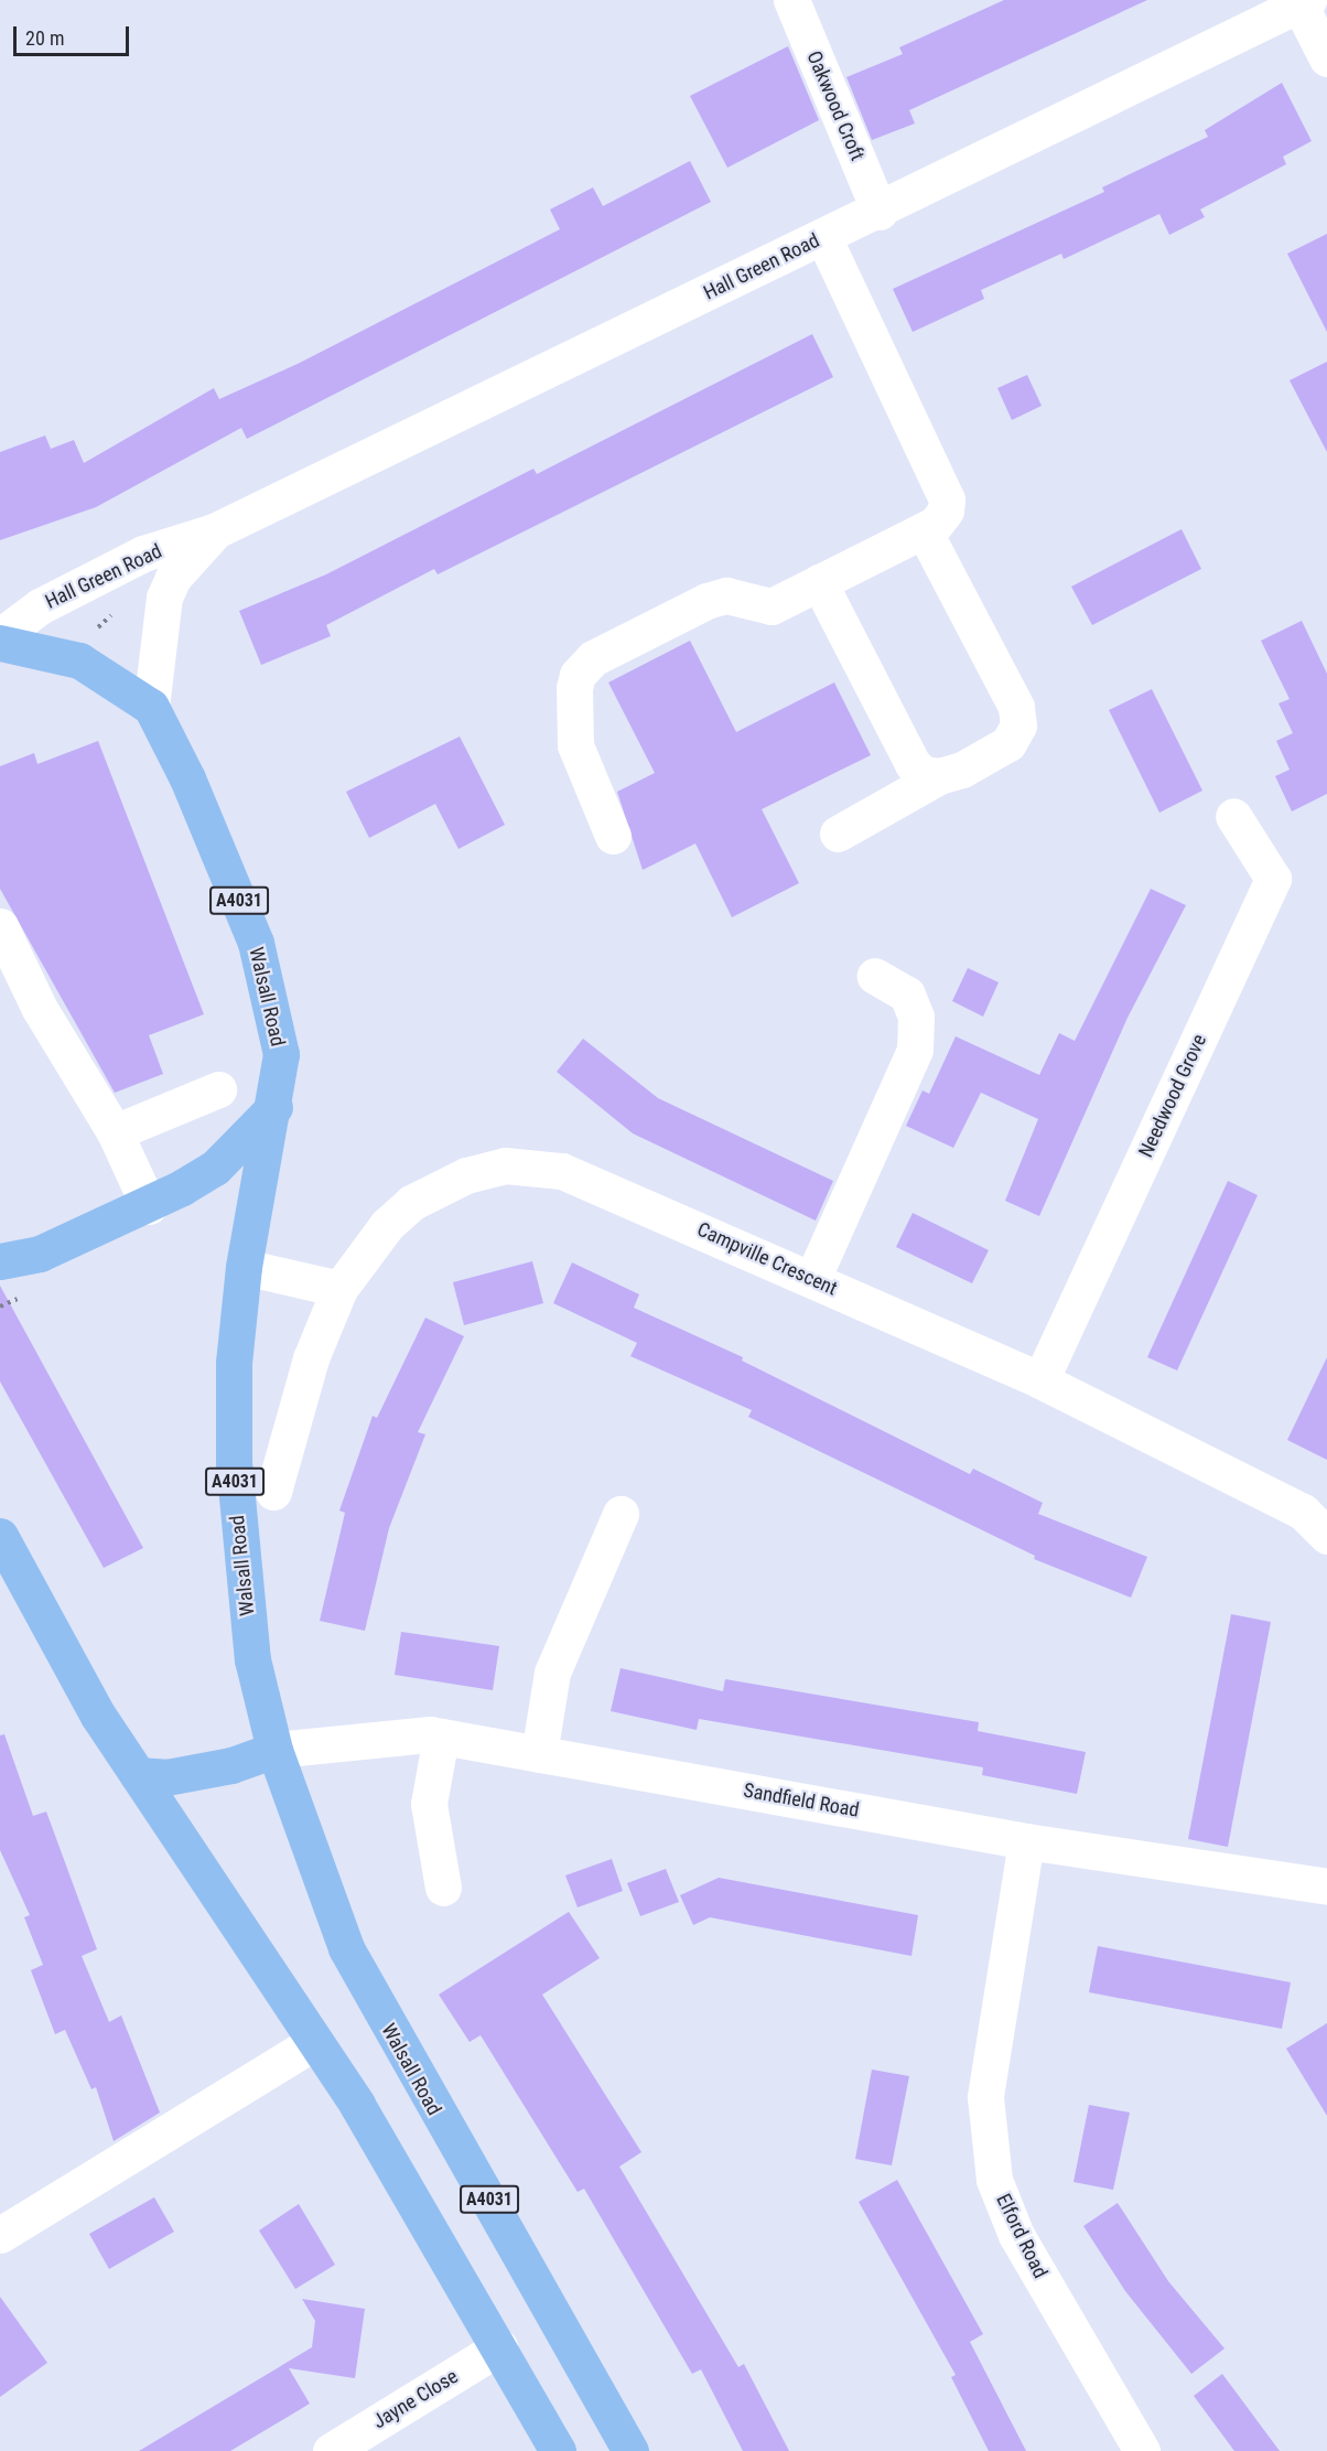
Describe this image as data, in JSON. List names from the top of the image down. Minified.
{"streets":{"main road":["A4031","Walsall Road"],"street":["Oakwood Croft","Hall Green Road","Needwood Grove","Campville Crescent","Sandfield Road","Elford Road","Jayne Close"]},"crossings":[["Oakwood Croft","Hall Green Road"],["Hall Green Road","Walsall Road"],["Walsall Road","Sandfield Road"],["Needwood Grove","Campville Crescent"],["Sandfield Road","Elford Road"]],"scale_bar":"20 m"}
